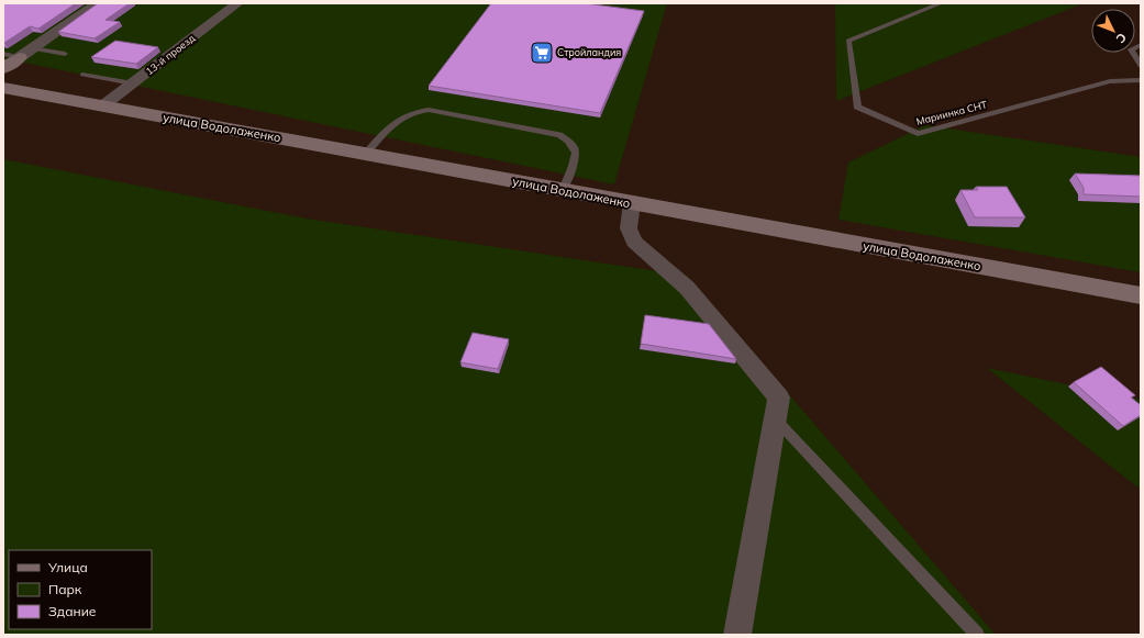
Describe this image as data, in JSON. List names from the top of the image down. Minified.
{"streets":{"main road":["улица Водолаженко"],"street":["13-й проезд"],"lane":["Мариинка СНТ"]},"crossings":[["13-й проезд","улица Водолаженко"]],"places":{"supermarket":["Стройландия"]},"legend":["Улица","Парк","Здание"],"north":"bottom right"}
